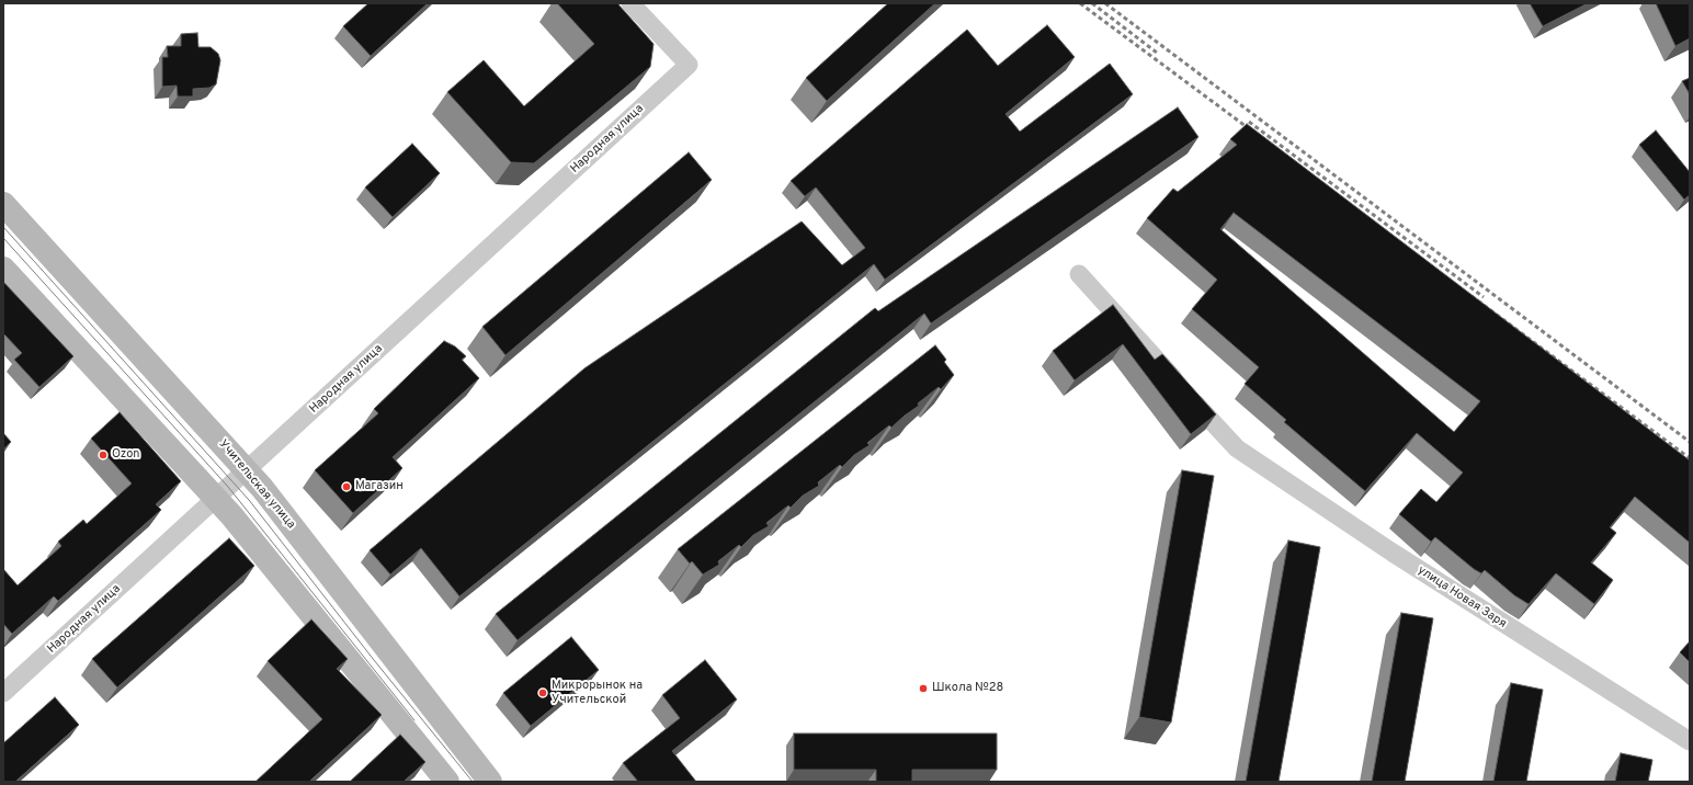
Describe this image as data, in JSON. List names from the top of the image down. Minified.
{"streets":{"main road":["Учительская улица"],"street":["Народная улица","улица Новая Заря"]},"crossings":[["Народная улица","Учительская улица"]],"places":["Ozon","Магазин","Школа №28","Микрорынок на Учительской"]}
